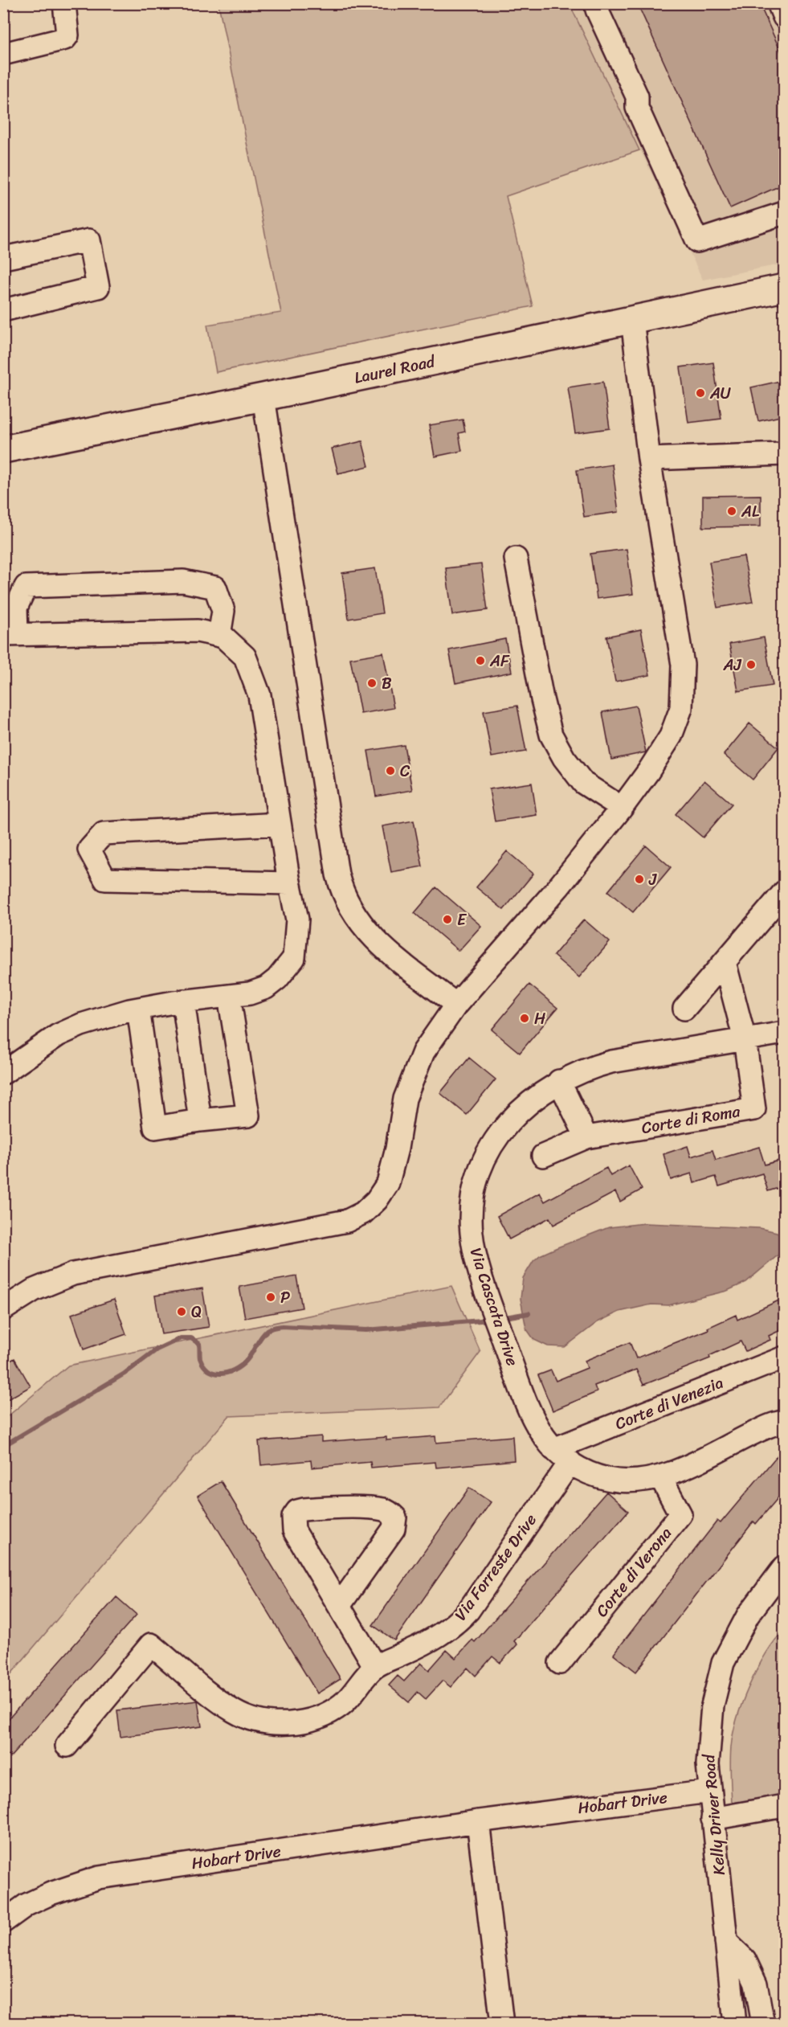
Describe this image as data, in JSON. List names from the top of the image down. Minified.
{"streets":{"main road":["Laurel Road"],"street":["Corte di Roma","Via Cascata Drive","Corte di Venezia","Via Forreste Drive","Corte di Verona","Hobart Drive","Kelly Driver Road"]},"crossings":[["Corte di Roma","Via Cascata Drive"],["Via Cascata Drive","Corte di Venezia"],["Via Cascata Drive","Via Forreste Drive"],["Via Cascata Drive","Corte di Verona"],["Corte di Venezia","Via Forreste Drive"],["Hobart Drive","Kelly Driver Road"]],"places":["AU","AL","AF","AJ","B","C","J","E","H","P","Q"]}
